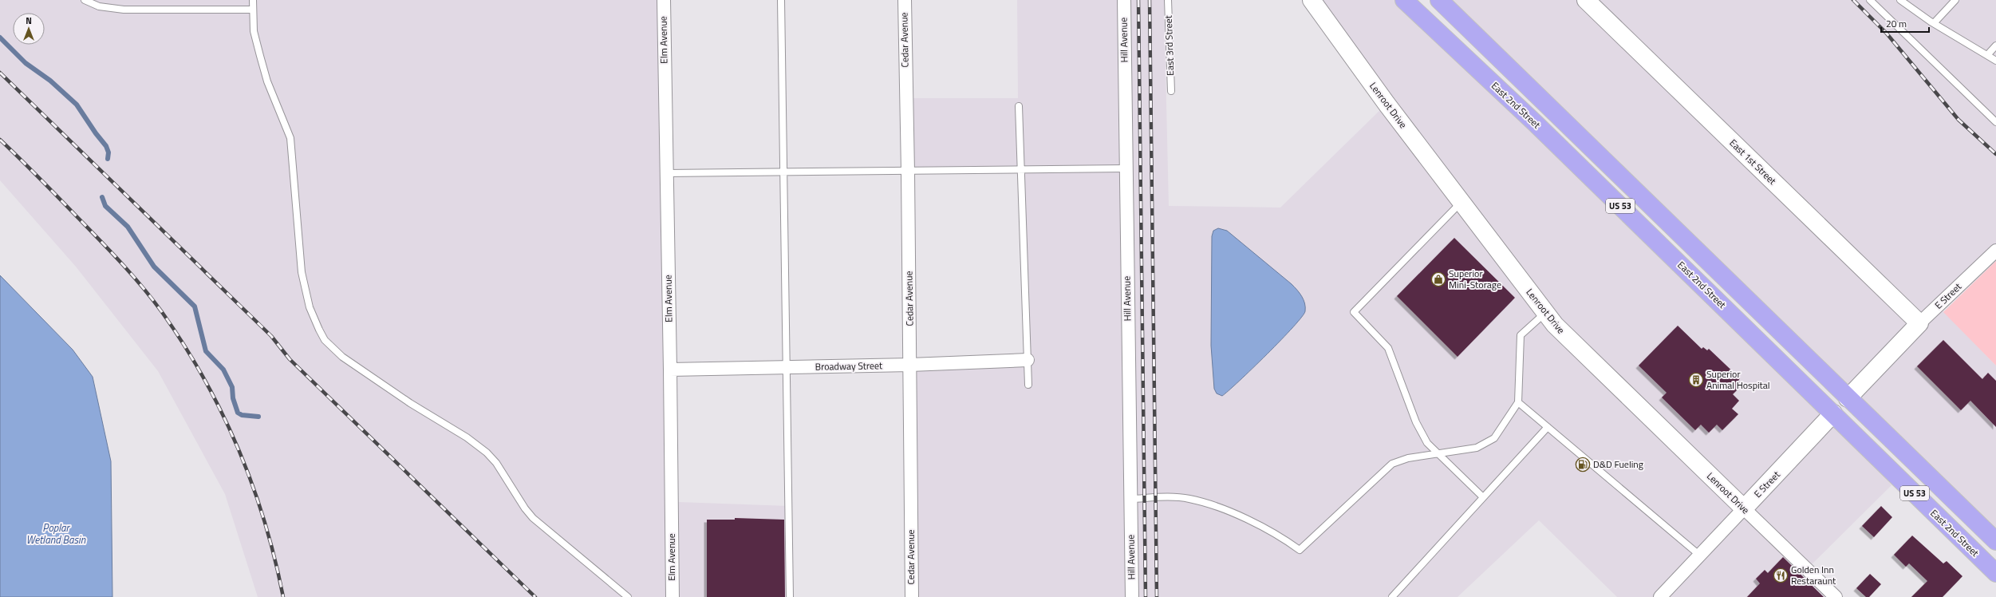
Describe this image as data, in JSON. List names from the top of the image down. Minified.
{"streets":{"highway":["East 2nd Street","US 53"],"street":["Elm Avenue","Cedar Avenue","Hill Avenue","Lenroot Drive","East 1st Street","E Street","Broadway Street"],"lane":["East 3rd Street"]},"crossings":[["Elm Avenue","Broadway Street"],["Cedar Avenue","Broadway Street"],["Lenroot Drive","E Street"],["East 2nd Street","E Street"],["East 1st Street","E Street"],["US 53","E Street"]],"water":["Poplar Wetland Basin"],"places":{"shop":["Superior Mini-Storage"],"building":["Superior Animal Hospital"],"fuel station":["D&D Fueling"],"restaurant":["Golden Inn Restaraunt"]},"scale_bar":"20 m","north":"top"}
